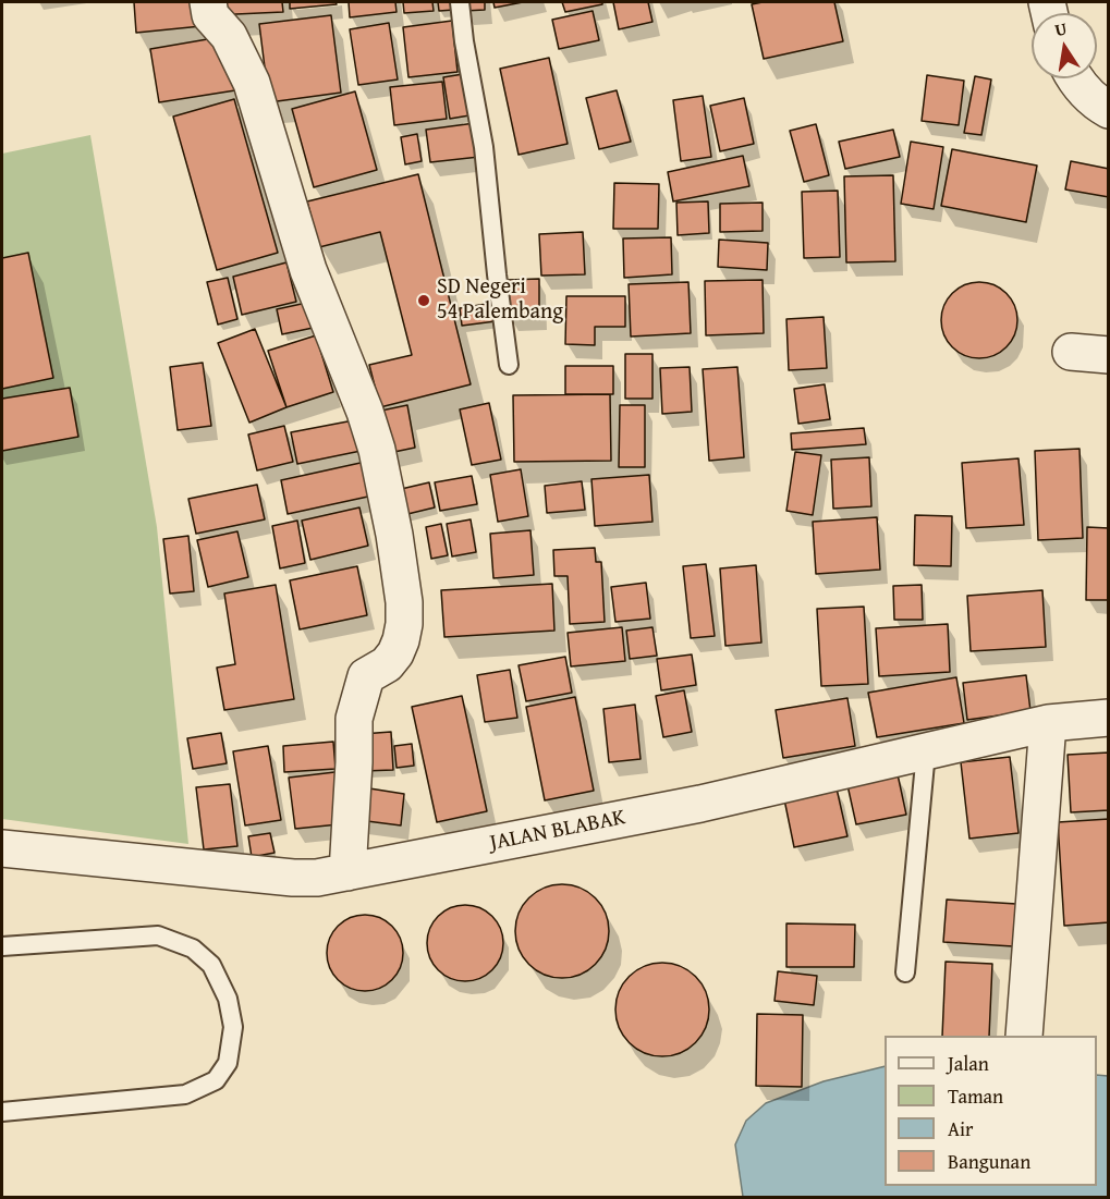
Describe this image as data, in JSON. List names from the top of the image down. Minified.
{"streets":{"street":["JALAN BLABAK"]},"places":["SD Negeri 54 Palembang"],"legend":["Jalan","Taman","Air","Bangunan"],"north":"top"}
